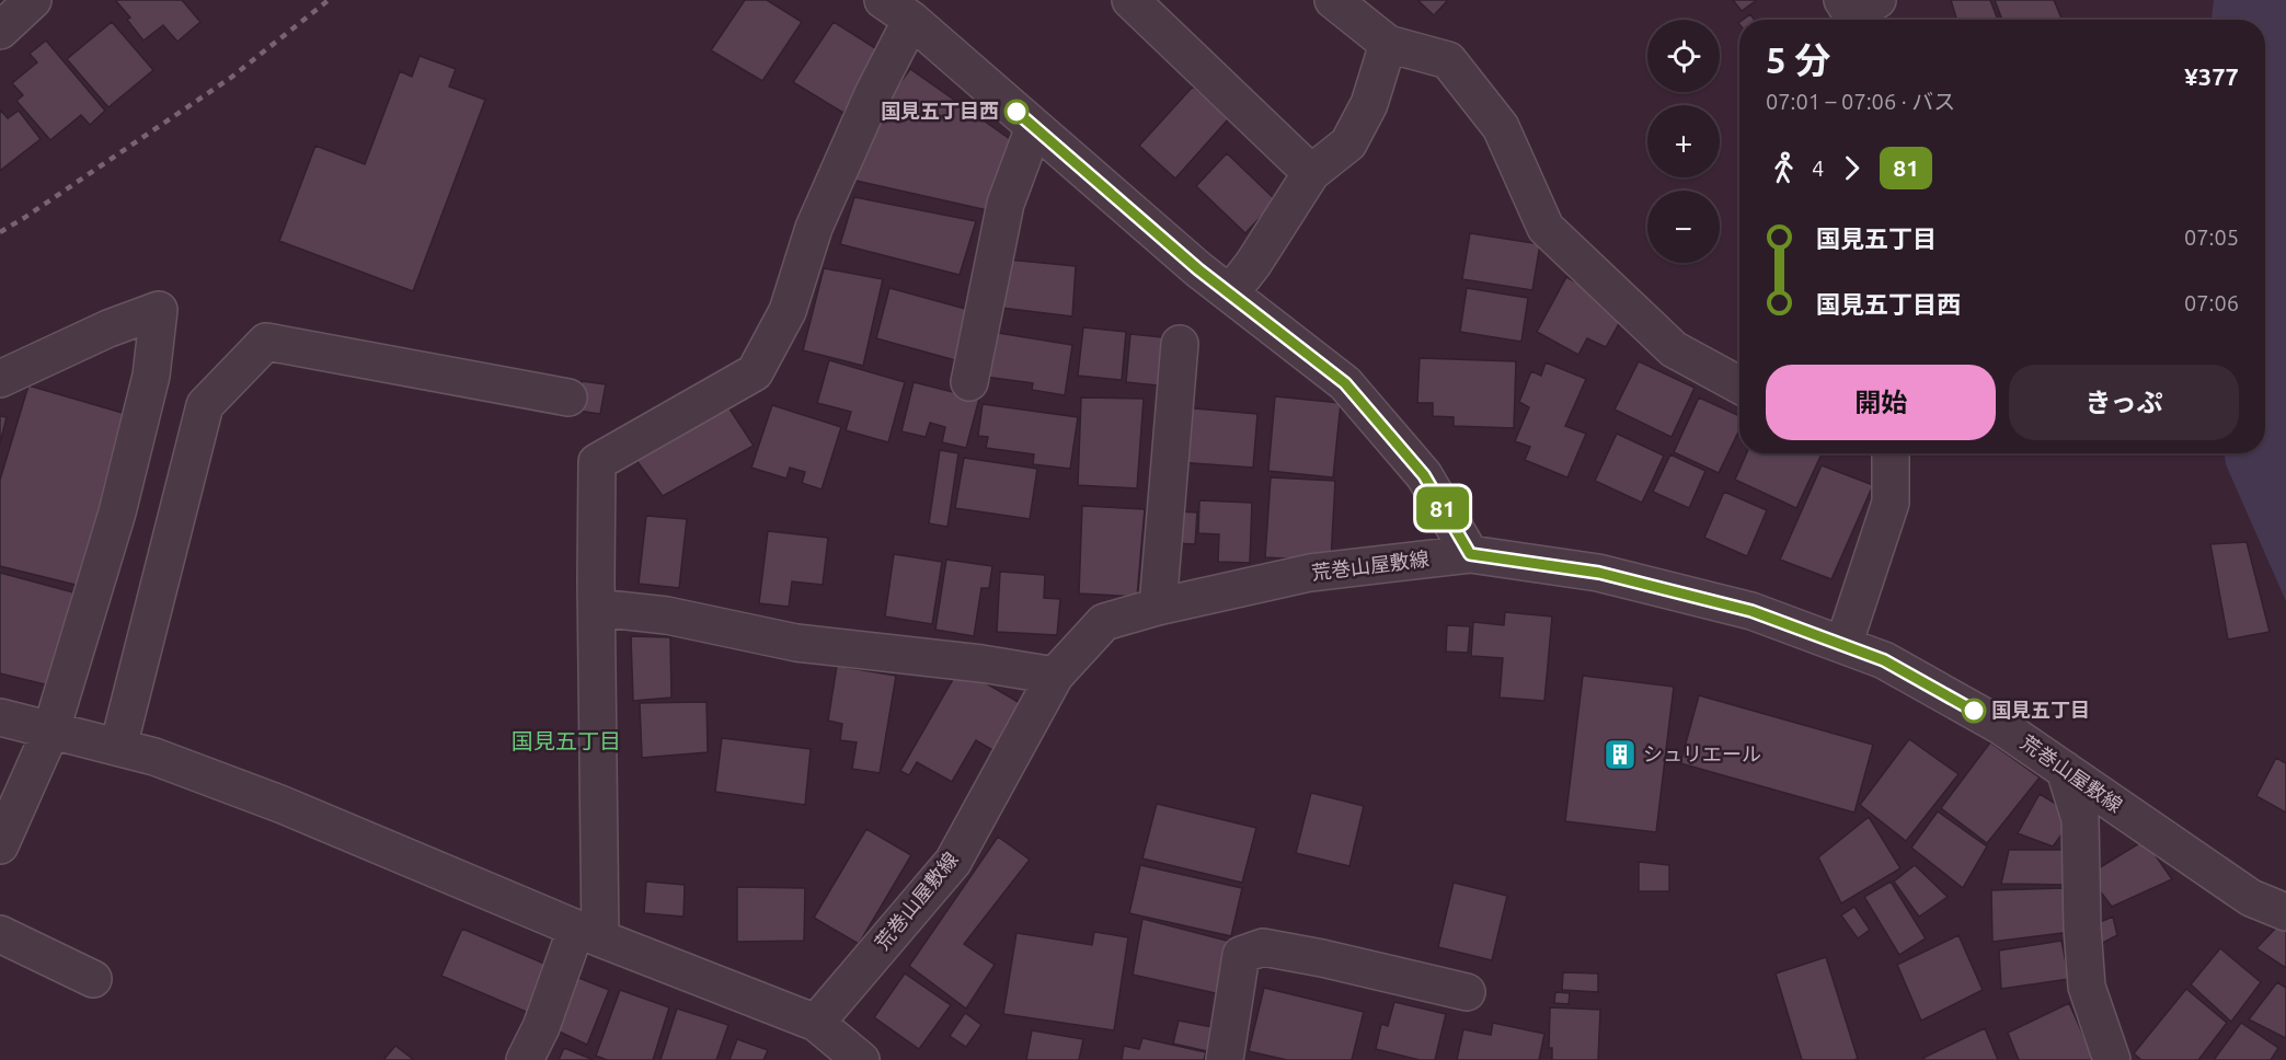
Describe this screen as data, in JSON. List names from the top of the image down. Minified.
{"streets":{"street":["荒巻山屋敷線"]},"districts":["国見五丁目"],"places":{"other":["国見五丁目西","国見五丁目"],"building":["シュリエール"]},"lines":["bus line 81"],"page":{"on_map":"81","map_buttons":["+","−"],"heading":["5 分","07:01 – 07:06 · バス","¥377"],"legs":["4","81"],"list":[{"name":"国見五丁目","value":"07:05"},{"name":"国見五丁目西","value":"07:06"}],"buttons":["開始","きっぷ"]}}
